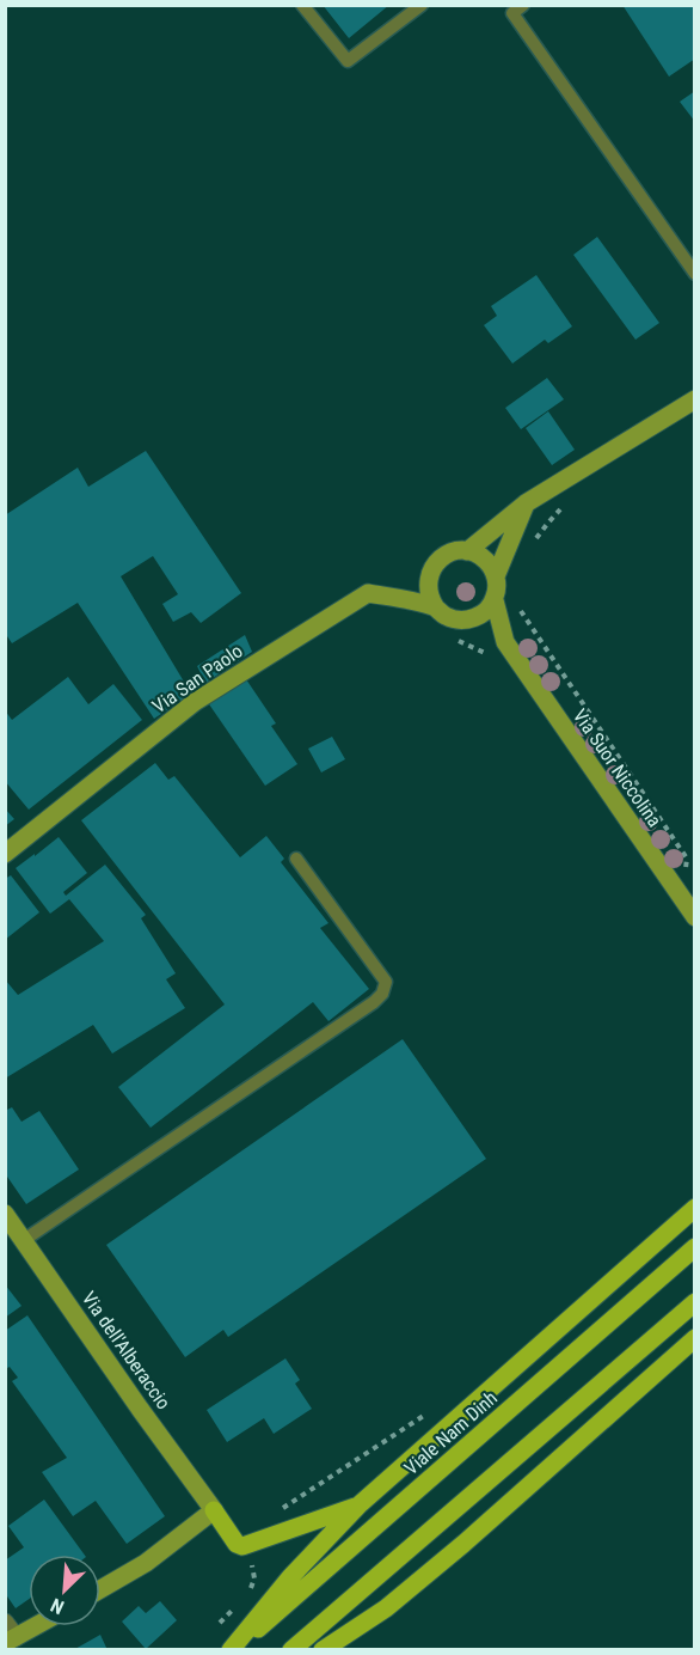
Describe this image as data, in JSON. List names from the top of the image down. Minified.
{"streets":{"main road":["Viale Nam Dinh"],"street":["Via San Paolo","Via Suor Niccolina","Via dell'Alberaccio"]},"crossings":[["Via San Paolo","Via Suor Niccolina"]],"north":"bottom left"}
